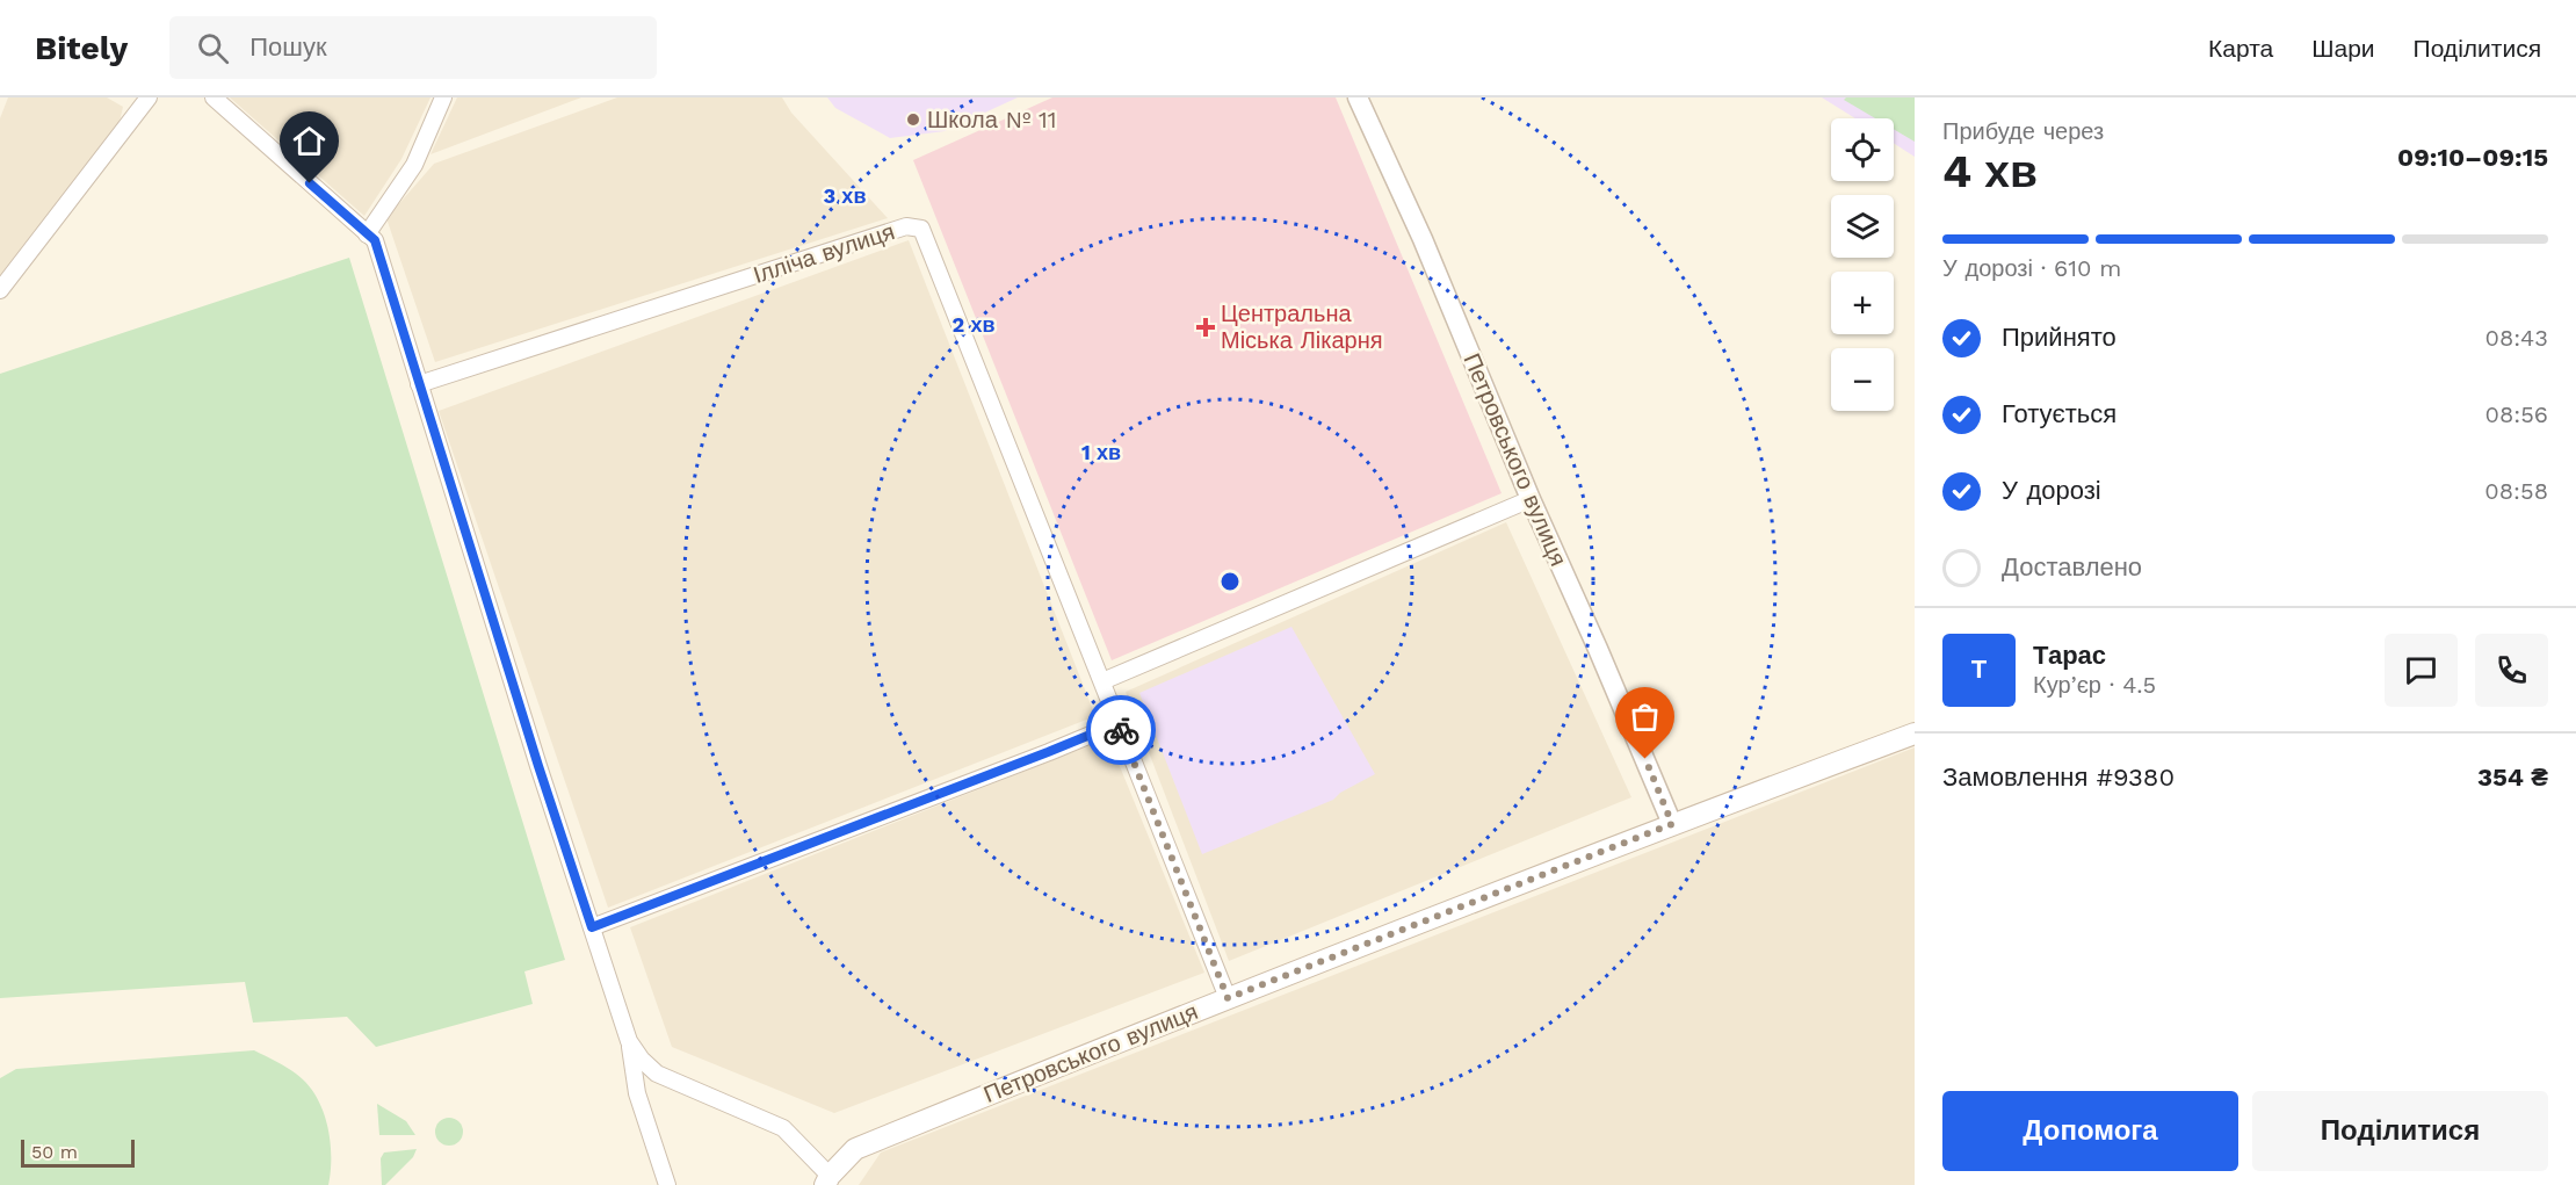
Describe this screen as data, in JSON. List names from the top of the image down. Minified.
{"streets":{"main road":["Петровського вулиця"],"street":["Ілліча вулиця"]},"crossings":[["Ілліча вулиця","Петровського вулиця"]],"places":{"other":["Школа № 11"],"health":["Центральна Міська Лікарня"]},"scale_bar":"50 m","page":{"header":"Bitely","search":"Пошук","nav":["Карта","Шари","Поділитися"],"heading":["4 хв","Прибуде через","09:10–09:15"],"panel":["Тарас","Кур’єр · 4.5","Замовлення #9380","354 ₴"],"map_buttons":["+","−"],"bar":"У дорозі · 610 m","list":[["Прийнято","08:43"],["Готується","08:56"],["У дорозі","08:58"],"Доставлено"],"round":"Т","buttons":["Допомога","Поділитися"],"scale":"50 m"},"rings":["3 хв","2 хв","1 хв"]}
